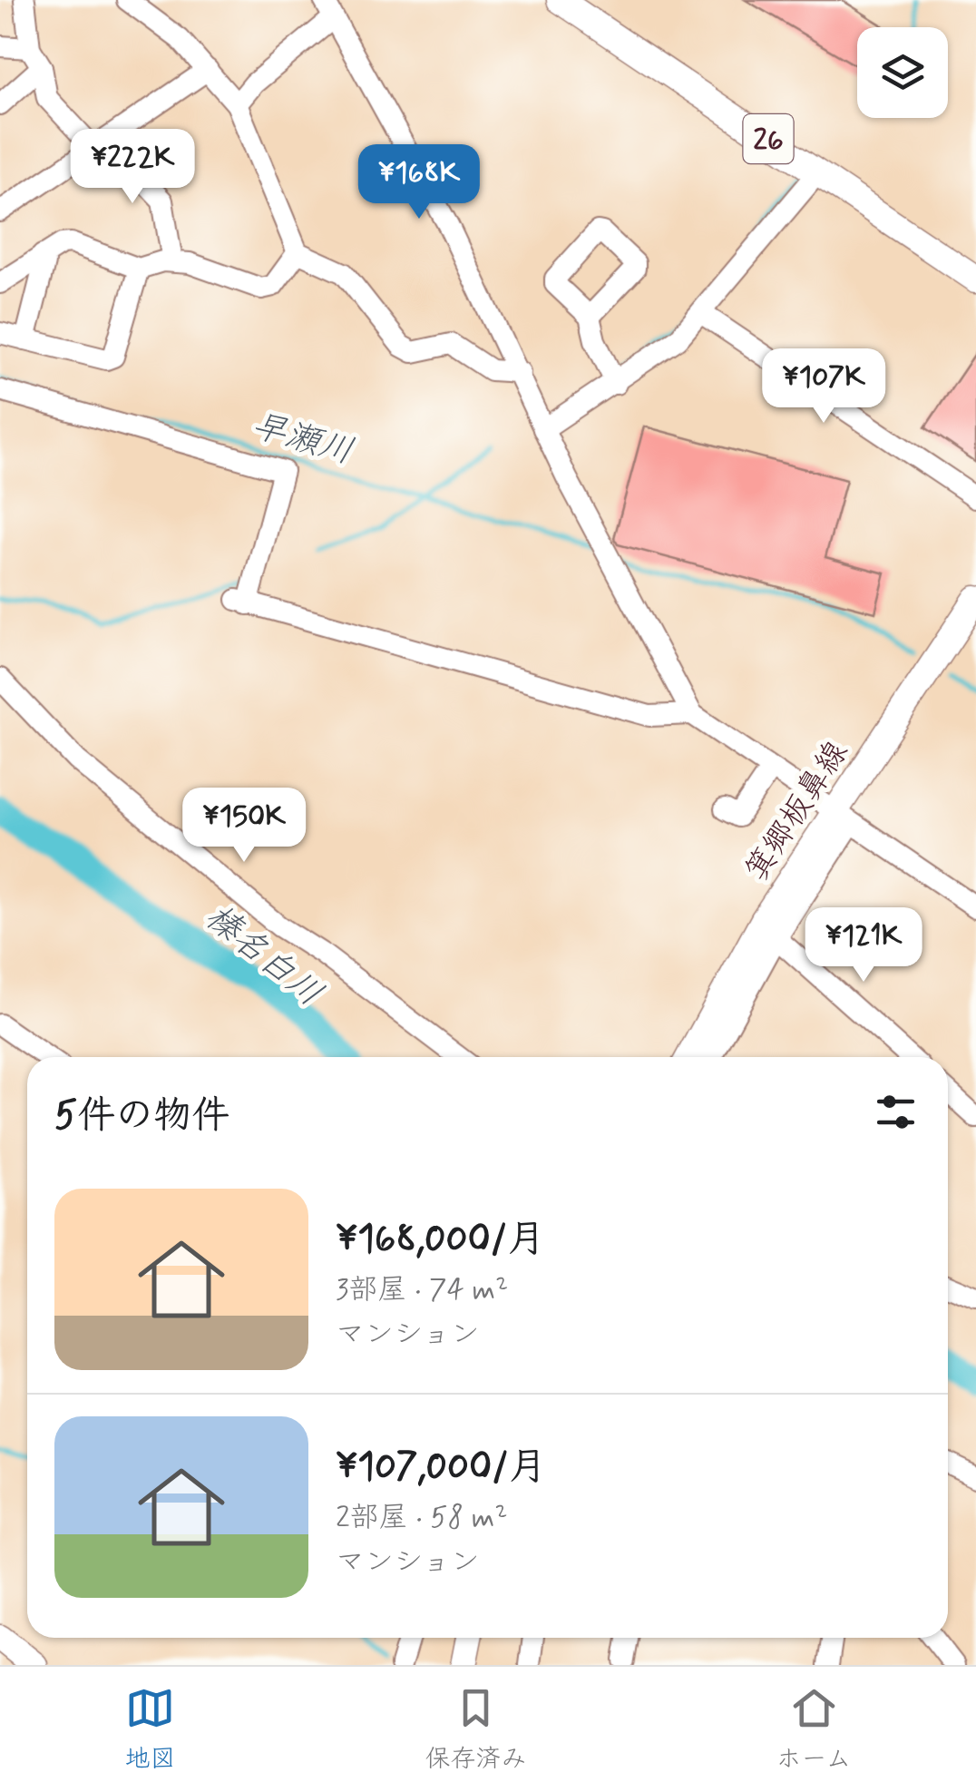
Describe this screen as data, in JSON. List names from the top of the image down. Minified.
{"streets":{"main road":["26","箕郷板鼻線"]},"water":["早瀬川","榛名白川"],"page":{"price":["¥222K","¥168K","¥107K","¥150K","¥121K"],"heading":"5件の物件","list":[{"name":"¥168,000/月","note":"3部屋 · 74 m² · マンション"},{"name":"¥107,000/月","note":"2部屋 · 58 m² · マンション"}],"tabs":["地図","保存済み","ホーム"]}}
